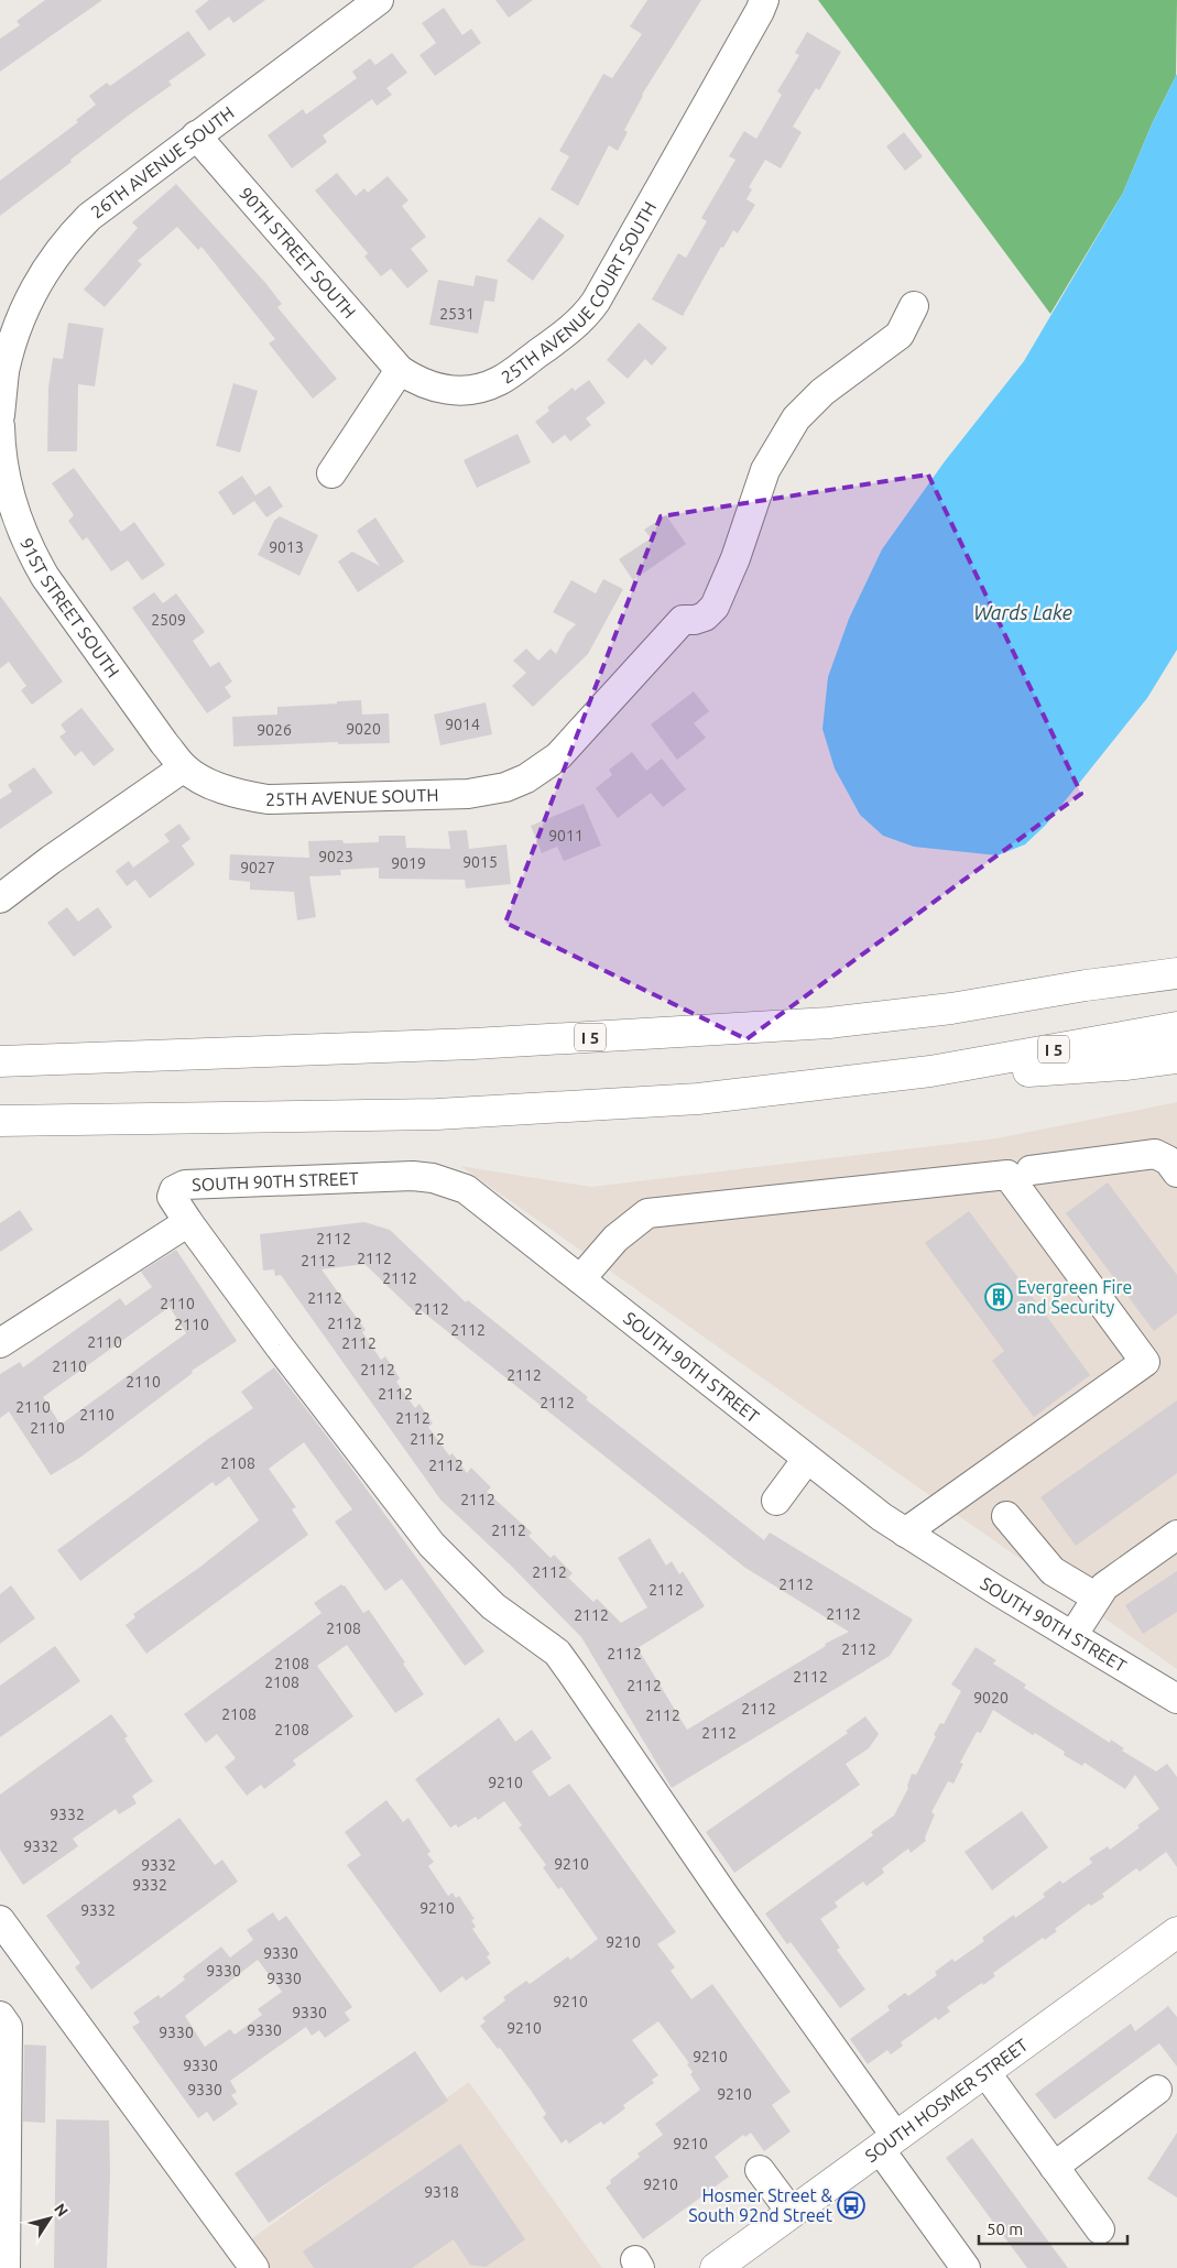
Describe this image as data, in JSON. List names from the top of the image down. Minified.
{"streets":{"main road":["I 5","SOUTH HOSMER STREET"],"street":["26TH AVENUE SOUTH","90TH STREET SOUTH","25TH AVENUE COURT SOUTH","91ST STREET SOUTH","25TH AVENUE SOUTH","SOUTH 90TH STREET"]},"crossings":[["26TH AVENUE SOUTH","90TH STREET SOUTH"],["90TH STREET SOUTH","25TH AVENUE COURT SOUTH"],["91ST STREET SOUTH","25TH AVENUE SOUTH"]],"water":["Wards Lake"],"places":{"building":["Evergreen Fire and Security"],"bus stop":["Hosmer Street & South 92nd Street"]},"house_numbers":["2531","9013","2509","9014","9020","9026","9011","9023","9015","9019","9027","2112","2112","2112","2112","2112","2110","2112","2112","2110","2112","2110","2112","2110","2112","2112","2110","2112","2112","2110","2110","2112","2110","2112","2108","2112","2112","2112","2112","2112","2112","2112","2112","2108","2112","2112","2108","2112","2108","2112","9020","2112","2108","2112","2108","2112","9210","9332","9332","9210","9332","9332","9210","9332","9210","9330","9330","9330","9210","9330","9210","9330","9330","9210","9330","9330","9210","9210","9210","9318"],"scale_bar":"50 m","north":"top right"}
